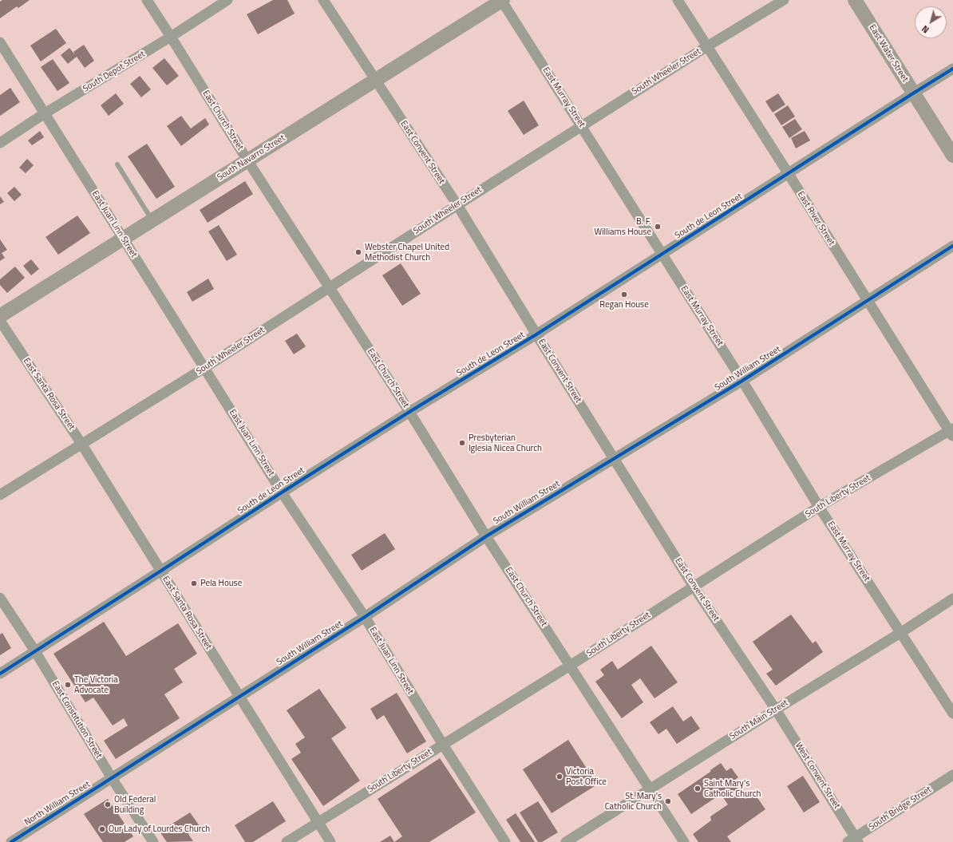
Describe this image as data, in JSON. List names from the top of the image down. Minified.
{"streets":{"street":["East Water Street","South Depot Street","South Wheeler Street","East Murray Street","East Church Street","East Convent Street","South Navarro Street","South de Leon Street","East River Street","East Juan Linn Street","South William Street","East Santa Rosa Street","South Liberty Street","East Constitution Street","South Main Street","West Convent Street","North William Street","South Bridge Street"]},"crossings":[["East Water Street","South de Leon Street"],["South Depot Street","East Church Street"],["South Depot Street","East Juan Linn Street"],["South Wheeler Street","East Murray Street"],["South Wheeler Street","East Church Street"],["South Wheeler Street","East Convent Street"],["South Wheeler Street","East River Street"],["South Wheeler Street","East Juan Linn Street"],["South Wheeler Street","East Santa Rosa Street"],["East Murray Street","South Navarro Street"],["East Murray Street","South de Leon Street"],["East Murray Street","South William Street"],["East Murray Street","South Liberty Street"],["East Murray Street","South Main Street"],["East Church Street","South Navarro Street"],["East Church Street","South de Leon Street"],["East Church Street","South William Street"],["East Church Street","South Liberty Street"],["East Church Street","South Main Street"],["East Convent Street","South Navarro Street"],["East Convent Street","South de Leon Street"],["East Convent Street","South William Street"],["East Convent Street","South Liberty Street"],["East Convent Street","South Main Street"],["East Convent Street","West Convent Street"],["South Navarro Street","East Juan Linn Street"],["South de Leon Street","East River Street"],["South de Leon Street","East Juan Linn Street"],["South de Leon Street","East Santa Rosa Street"],["South de Leon Street","East Constitution Street"],["East River Street","South William Street"],["East River Street","South Liberty Street"],["East Juan Linn Street","South William Street"],["East Juan Linn Street","South Liberty Street"],["South William Street","East Santa Rosa Street"],["South William Street","East Constitution Street"],["South William Street","North William Street"],["East Santa Rosa Street","South Liberty Street"],["East Constitution Street","North William Street"],["South Main Street","West Convent Street"],["West Convent Street","South Bridge Street"]],"places":["B. F. Williams House","Webster Chapel United Methodist Church","Regan House","Presbyterian Iglesia Nicea Church","Pela House","The Victoria Advocate","Victoria Post Office","Saint Mary's Catholic Church","St. Mary's Catholic Church","Old Federal Building","Our Lady of Lourdes Church"],"north":"bottom left"}
